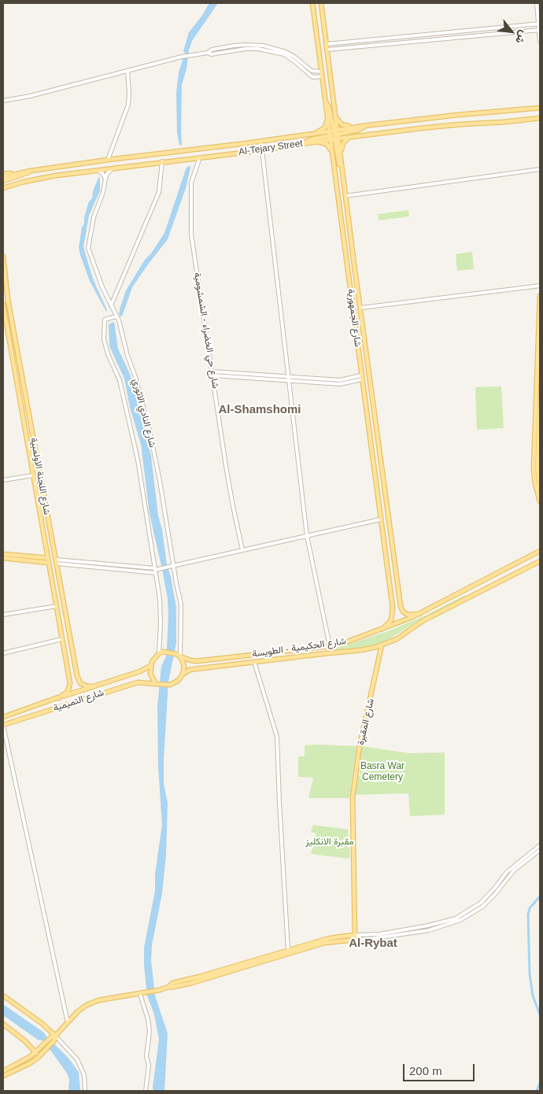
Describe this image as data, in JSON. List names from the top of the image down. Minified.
{"streets":{"main road":["Al-Tejary Street","شارع الجمهورية","شارع اللجنة الاولمبية","شارع الحكيمية - الطويسة","شارع التميمية","شارع المقبرة"],"street":["شارع حي الخضراء - الشمشومية","شارع النادي الاثوري"]},"crossings":[["Al-Tejary Street","شارع الجمهورية"],["Al-Tejary Street","شارع حي الخضراء - الشمشومية"],["شارع الجمهورية","شارع الحكيمية - الطويسة"],["شارع النادي الاثوري","شارع الحكيمية - الطويسة"],["شارع النادي الاثوري","شارع التميمية"],["شارع الحكيمية - الطويسة","شارع التميمية"],["شارع الحكيمية - الطويسة","شارع المقبرة"]],"districts":["Al-Shamshomi","Al-Rybat"],"parks":["Basra War Cemetery","مقبرة الانكليز"],"scale_bar":"200 m","north":"bottom right"}
